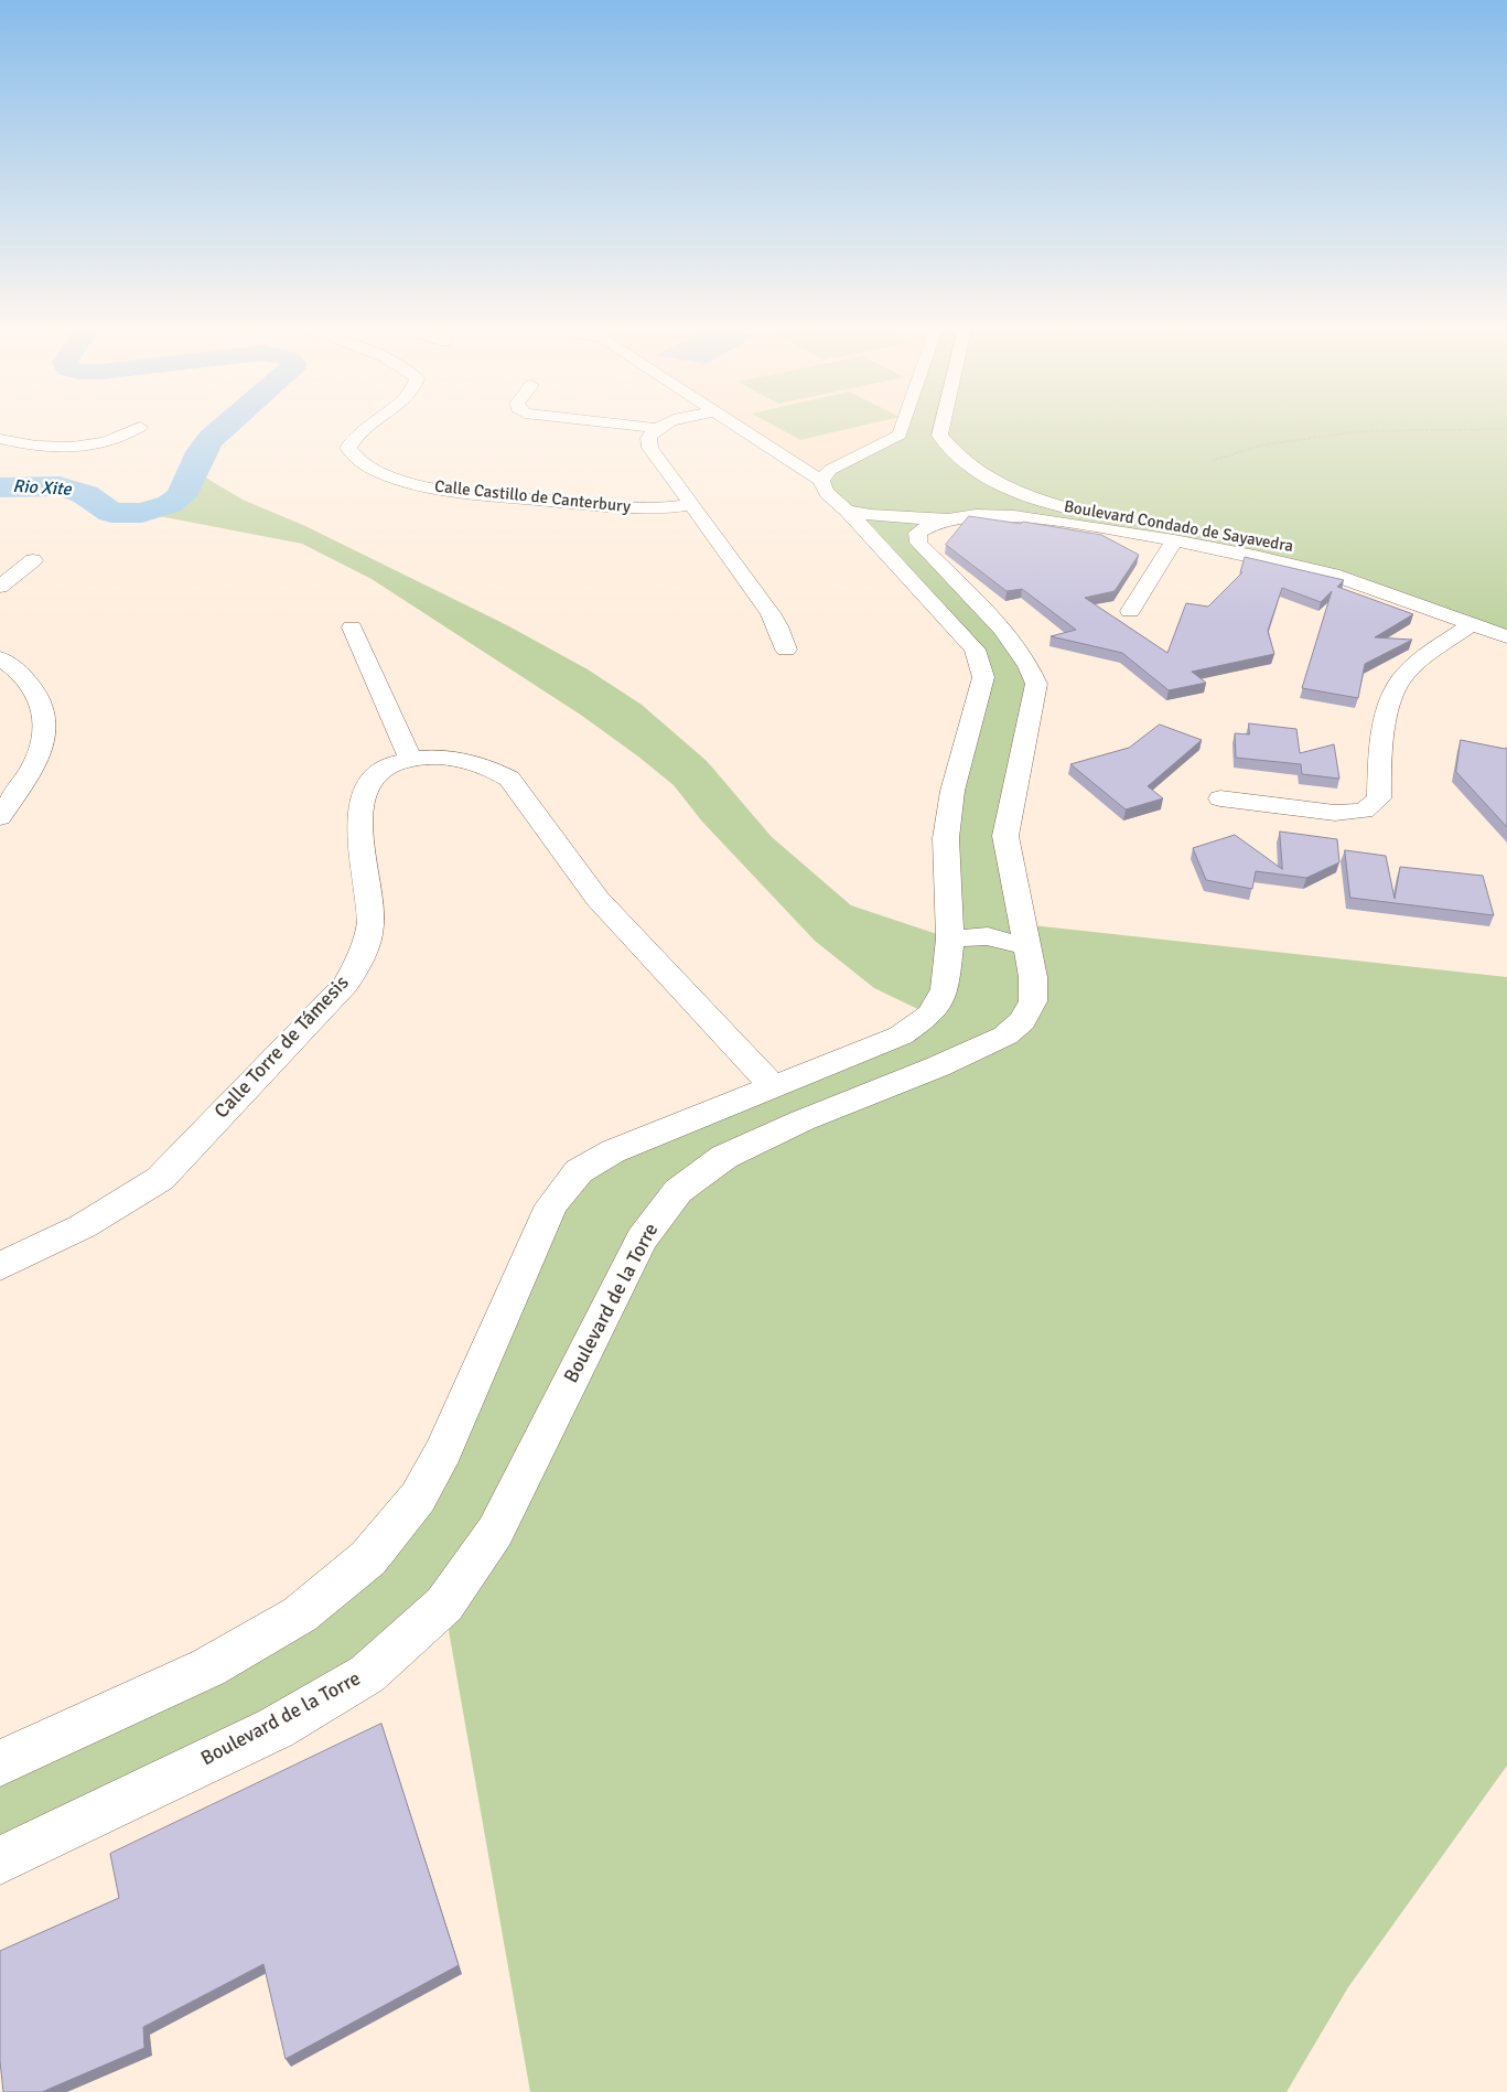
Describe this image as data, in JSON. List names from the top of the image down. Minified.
{"streets":{"street":["Calle Castillo de Canterbury","Boulevard Condado de Sayavedra","Calle Torre de Támesis","Boulevard de la Torre"]},"crossings":[["Boulevard Condado de Sayavedra","Boulevard de la Torre"]],"water":["Rio Xite"]}
